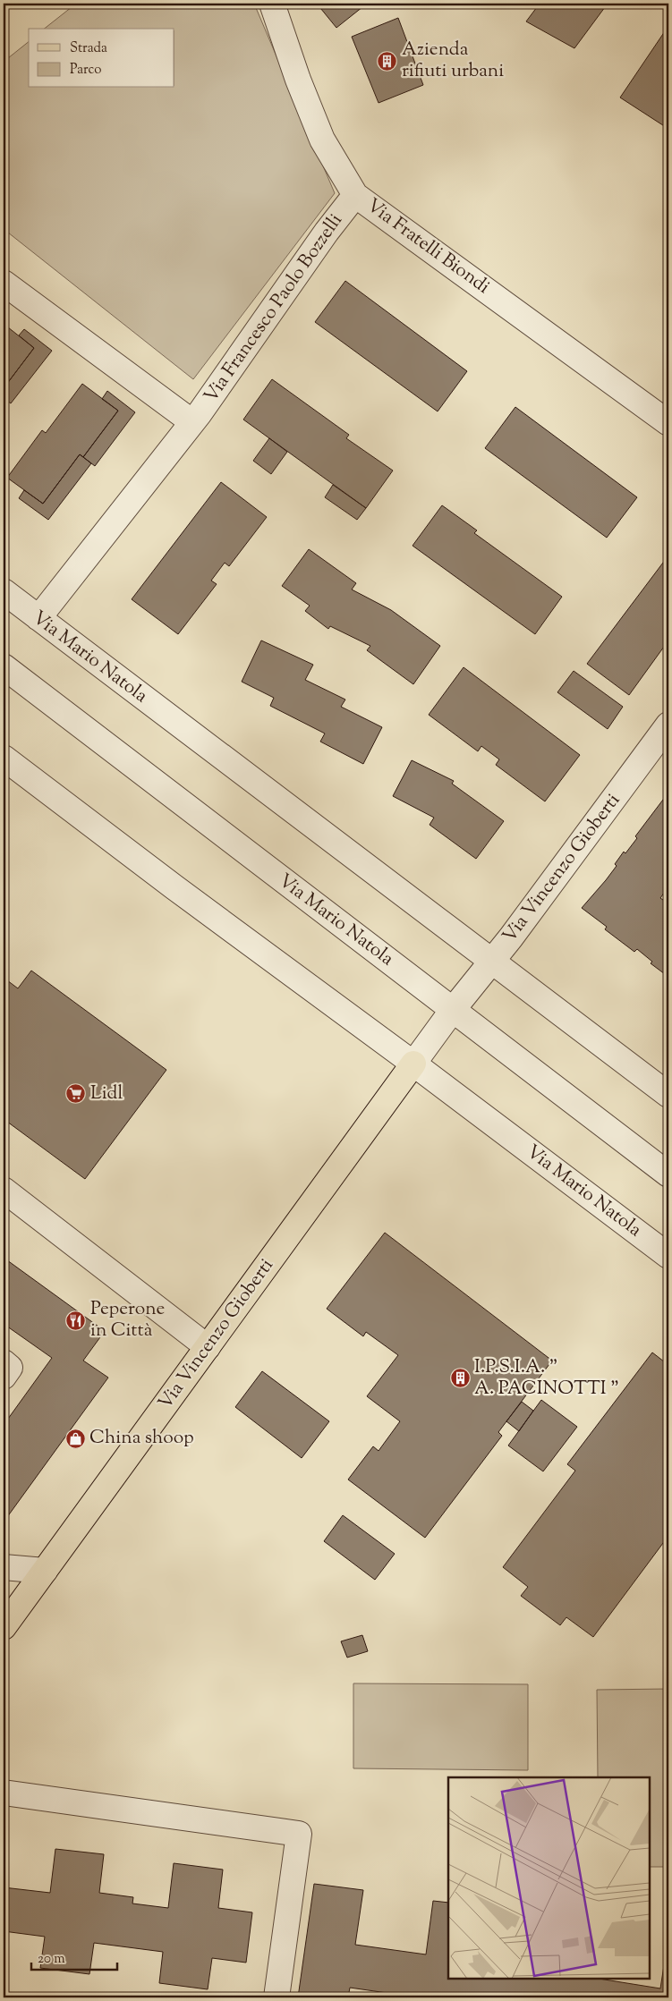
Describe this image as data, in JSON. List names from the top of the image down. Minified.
{"streets":{"main road":["Via Vincenzo Gioberti"],"street":["Via Fratelli Biondi","Via Francesco Paolo Bozzelli","Via Mario Natola"]},"crossings":[["Via Fratelli Biondi","Via Francesco Paolo Bozzelli"],["Via Francesco Paolo Bozzelli","Via Mario Natola"],["Via Mario Natola","Via Vincenzo Gioberti"]],"places":{"building":["Azienda rifiuti urbani","I.P.S.I.A. \" A. PACINOTTI \""],"supermarket":["Lidl"],"restaurant":["Peperone in Città"],"shop":["China shoop"]},"legend":["Strada","Parco"],"scale_bar":"20 m"}
